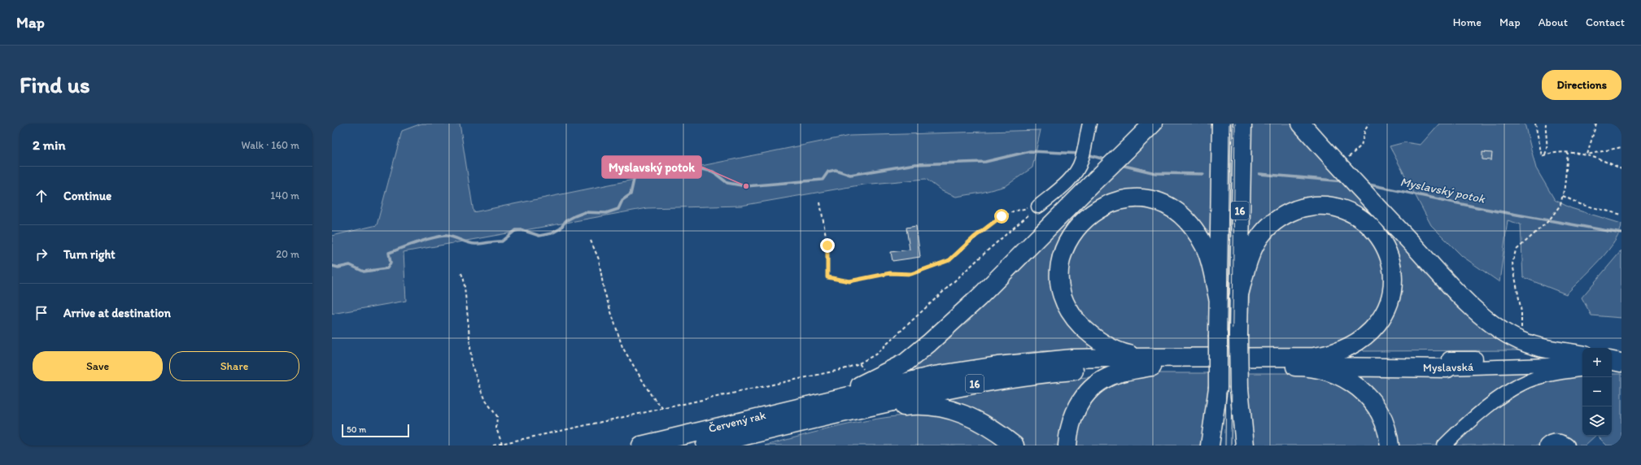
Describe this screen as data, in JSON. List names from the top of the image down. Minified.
{"streets":{"highway":["16","Myslavská","Červený rak"]},"crossings":[["16","Myslavská"],["16","Červený rak"]],"water":["Myslavský potok"],"places":["Myslavský potok"],"scale_bar":"50 m","page":{"header":"Map","nav":["Home","Map","About","Contact"],"buttons":["Directions",["Save","Share"]],"title":"Find us","heading":["2 min","Walk · 160 m"],"list":[["Continue","140 m"],["Turn right","20 m"],"Arrive at destination"],"map_buttons":["+","−"],"scale":"50 m"}}
